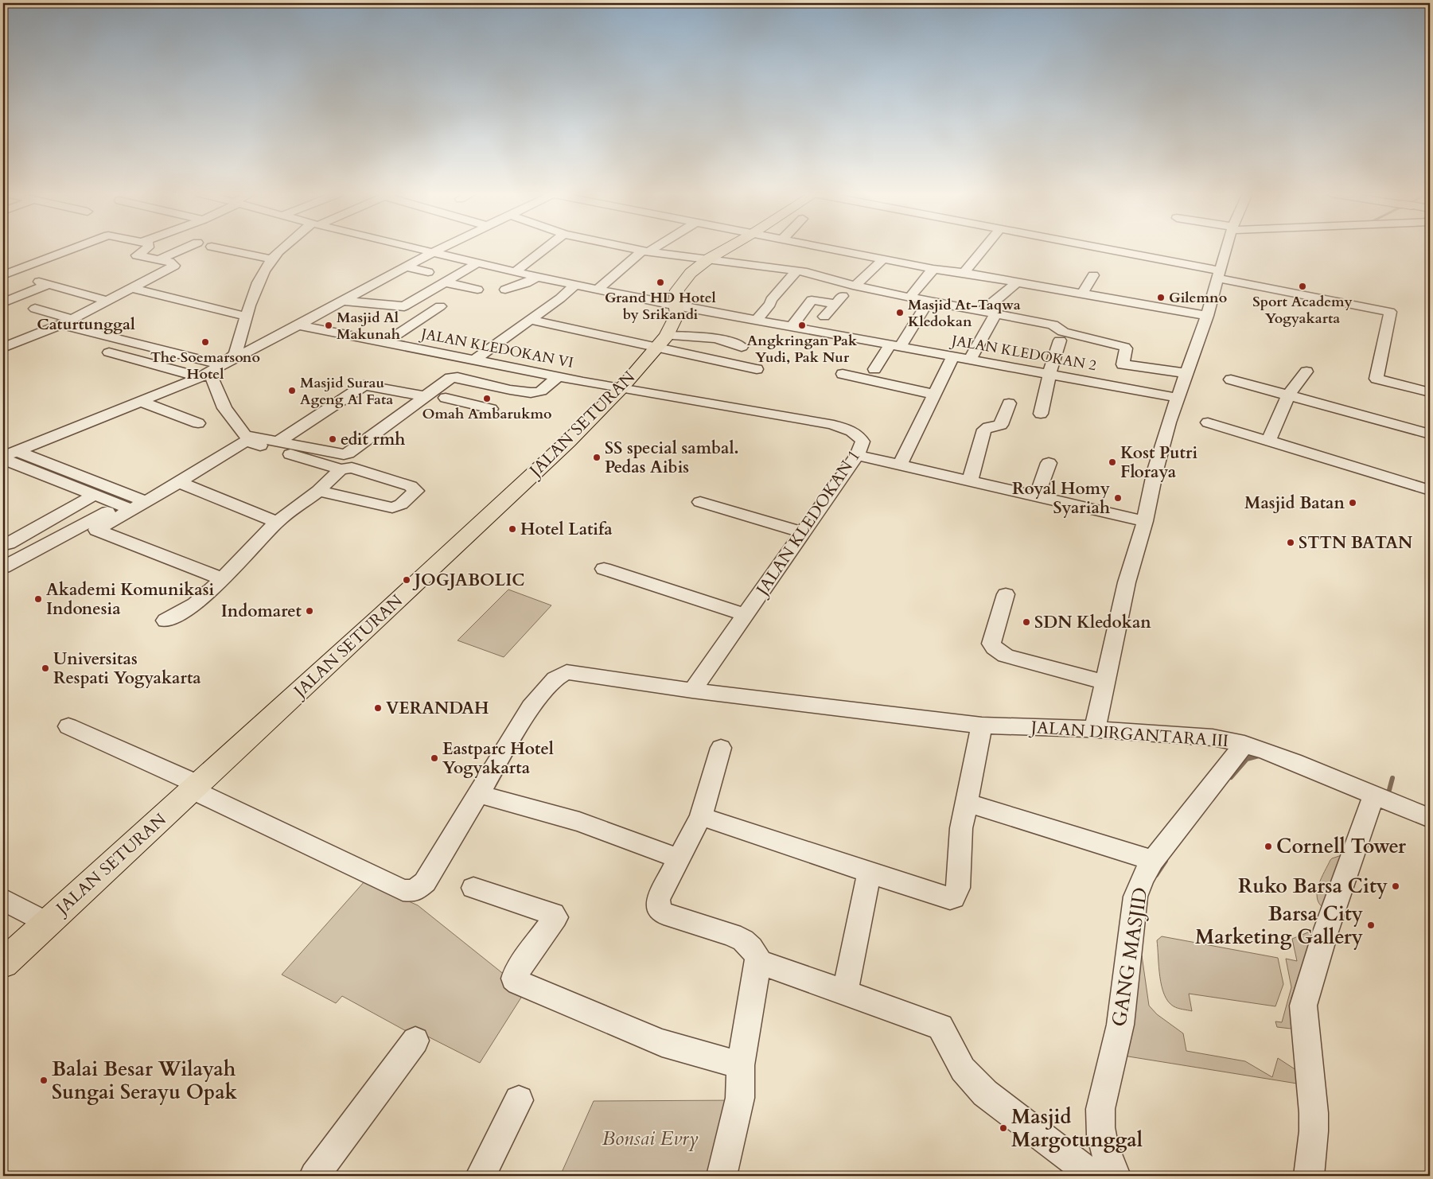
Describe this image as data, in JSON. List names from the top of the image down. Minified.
{"streets":{"main road":["JALAN SETURAN"],"street":["JALAN KLEDOKAN VI","JALAN KLEDOKAN 2","JALAN KLEDOKAN 1","JALAN DIRGANTARA III","GANG MASJID"]},"crossings":[["JALAN KLEDOKAN VI","JALAN SETURAN"],["JALAN KLEDOKAN VI","JALAN KLEDOKAN 1"],["JALAN KLEDOKAN 2","JALAN SETURAN"],["JALAN SETURAN","JALAN KLEDOKAN 1"],["JALAN SETURAN","JALAN DIRGANTARA III"],["JALAN KLEDOKAN 1","JALAN DIRGANTARA III"],["JALAN DIRGANTARA III","GANG MASJID"]],"districts":["Caturtunggal"],"parks":["Bonsai Evry"],"places":["Grand HD Hotel by Srikandi","Sport Academy Yogyakarta","Gilemno","Masjid At-Taqwa Kledokan","Masjid Al Makunah","Angkringan Pak Yudi, Pak Nur","The Soemarsono Hotel","Masjid Surau Ageng Al Fata","Omah Ambarukmo","edit rmh","SS special sambal. Pedas Aibis","Kost Putri Floraya","Royal Homy Syariah","Masjid Batan","Hotel Latifa","STTN BATAN","JOGJABOLIC","Akademi Komunikasi Indonesia","Indomaret","SDN Kledokan","Universitas Respati Yogyakarta","VERANDAH","Eastparc Hotel Yogyakarta","Cornell Tower","Ruko Barsa City","Barsa City Marketing Gallery","Balai Besar Wilayah Sungai Serayu Opak","Masjid Margotunggal"]}
